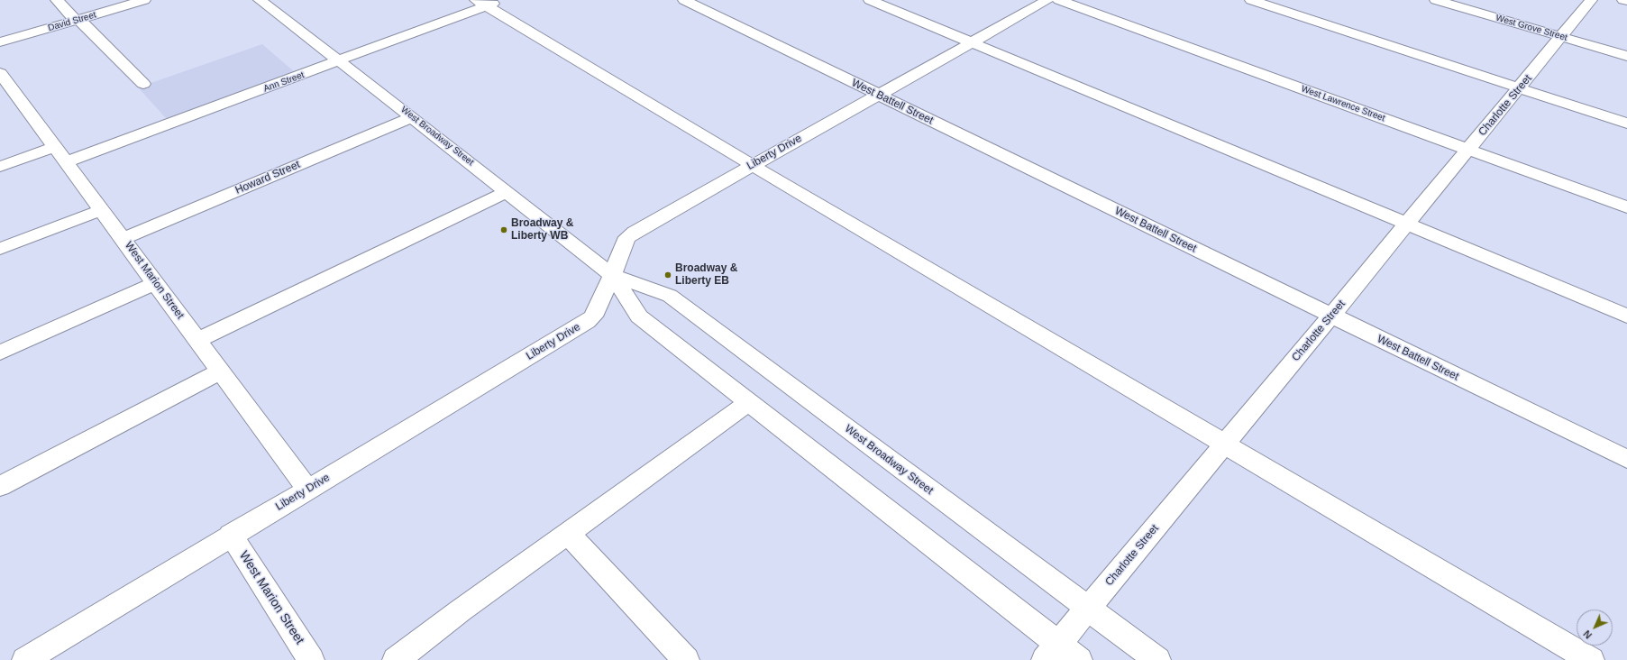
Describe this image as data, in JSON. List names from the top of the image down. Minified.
{"streets":{"street":["David Street","West Grove Street","Ann Street","West Battell Street","West Lawrence Street","Charlotte Street","West Broadway Street","Liberty Drive","Howard Street","West Marion Street"]},"crossings":[["West Grove Street","Charlotte Street"],["Ann Street","West Broadway Street"],["Ann Street","West Marion Street"],["West Battell Street","Charlotte Street"],["West Battell Street","Liberty Drive"],["West Lawrence Street","Charlotte Street"],["Charlotte Street","West Broadway Street"],["West Broadway Street","Liberty Drive"],["West Broadway Street","Howard Street"],["Liberty Drive","West Marion Street"],["Howard Street","West Marion Street"]],"places":["Broadway & Liberty WB","Broadway & Liberty EB"],"north":"bottom left"}
